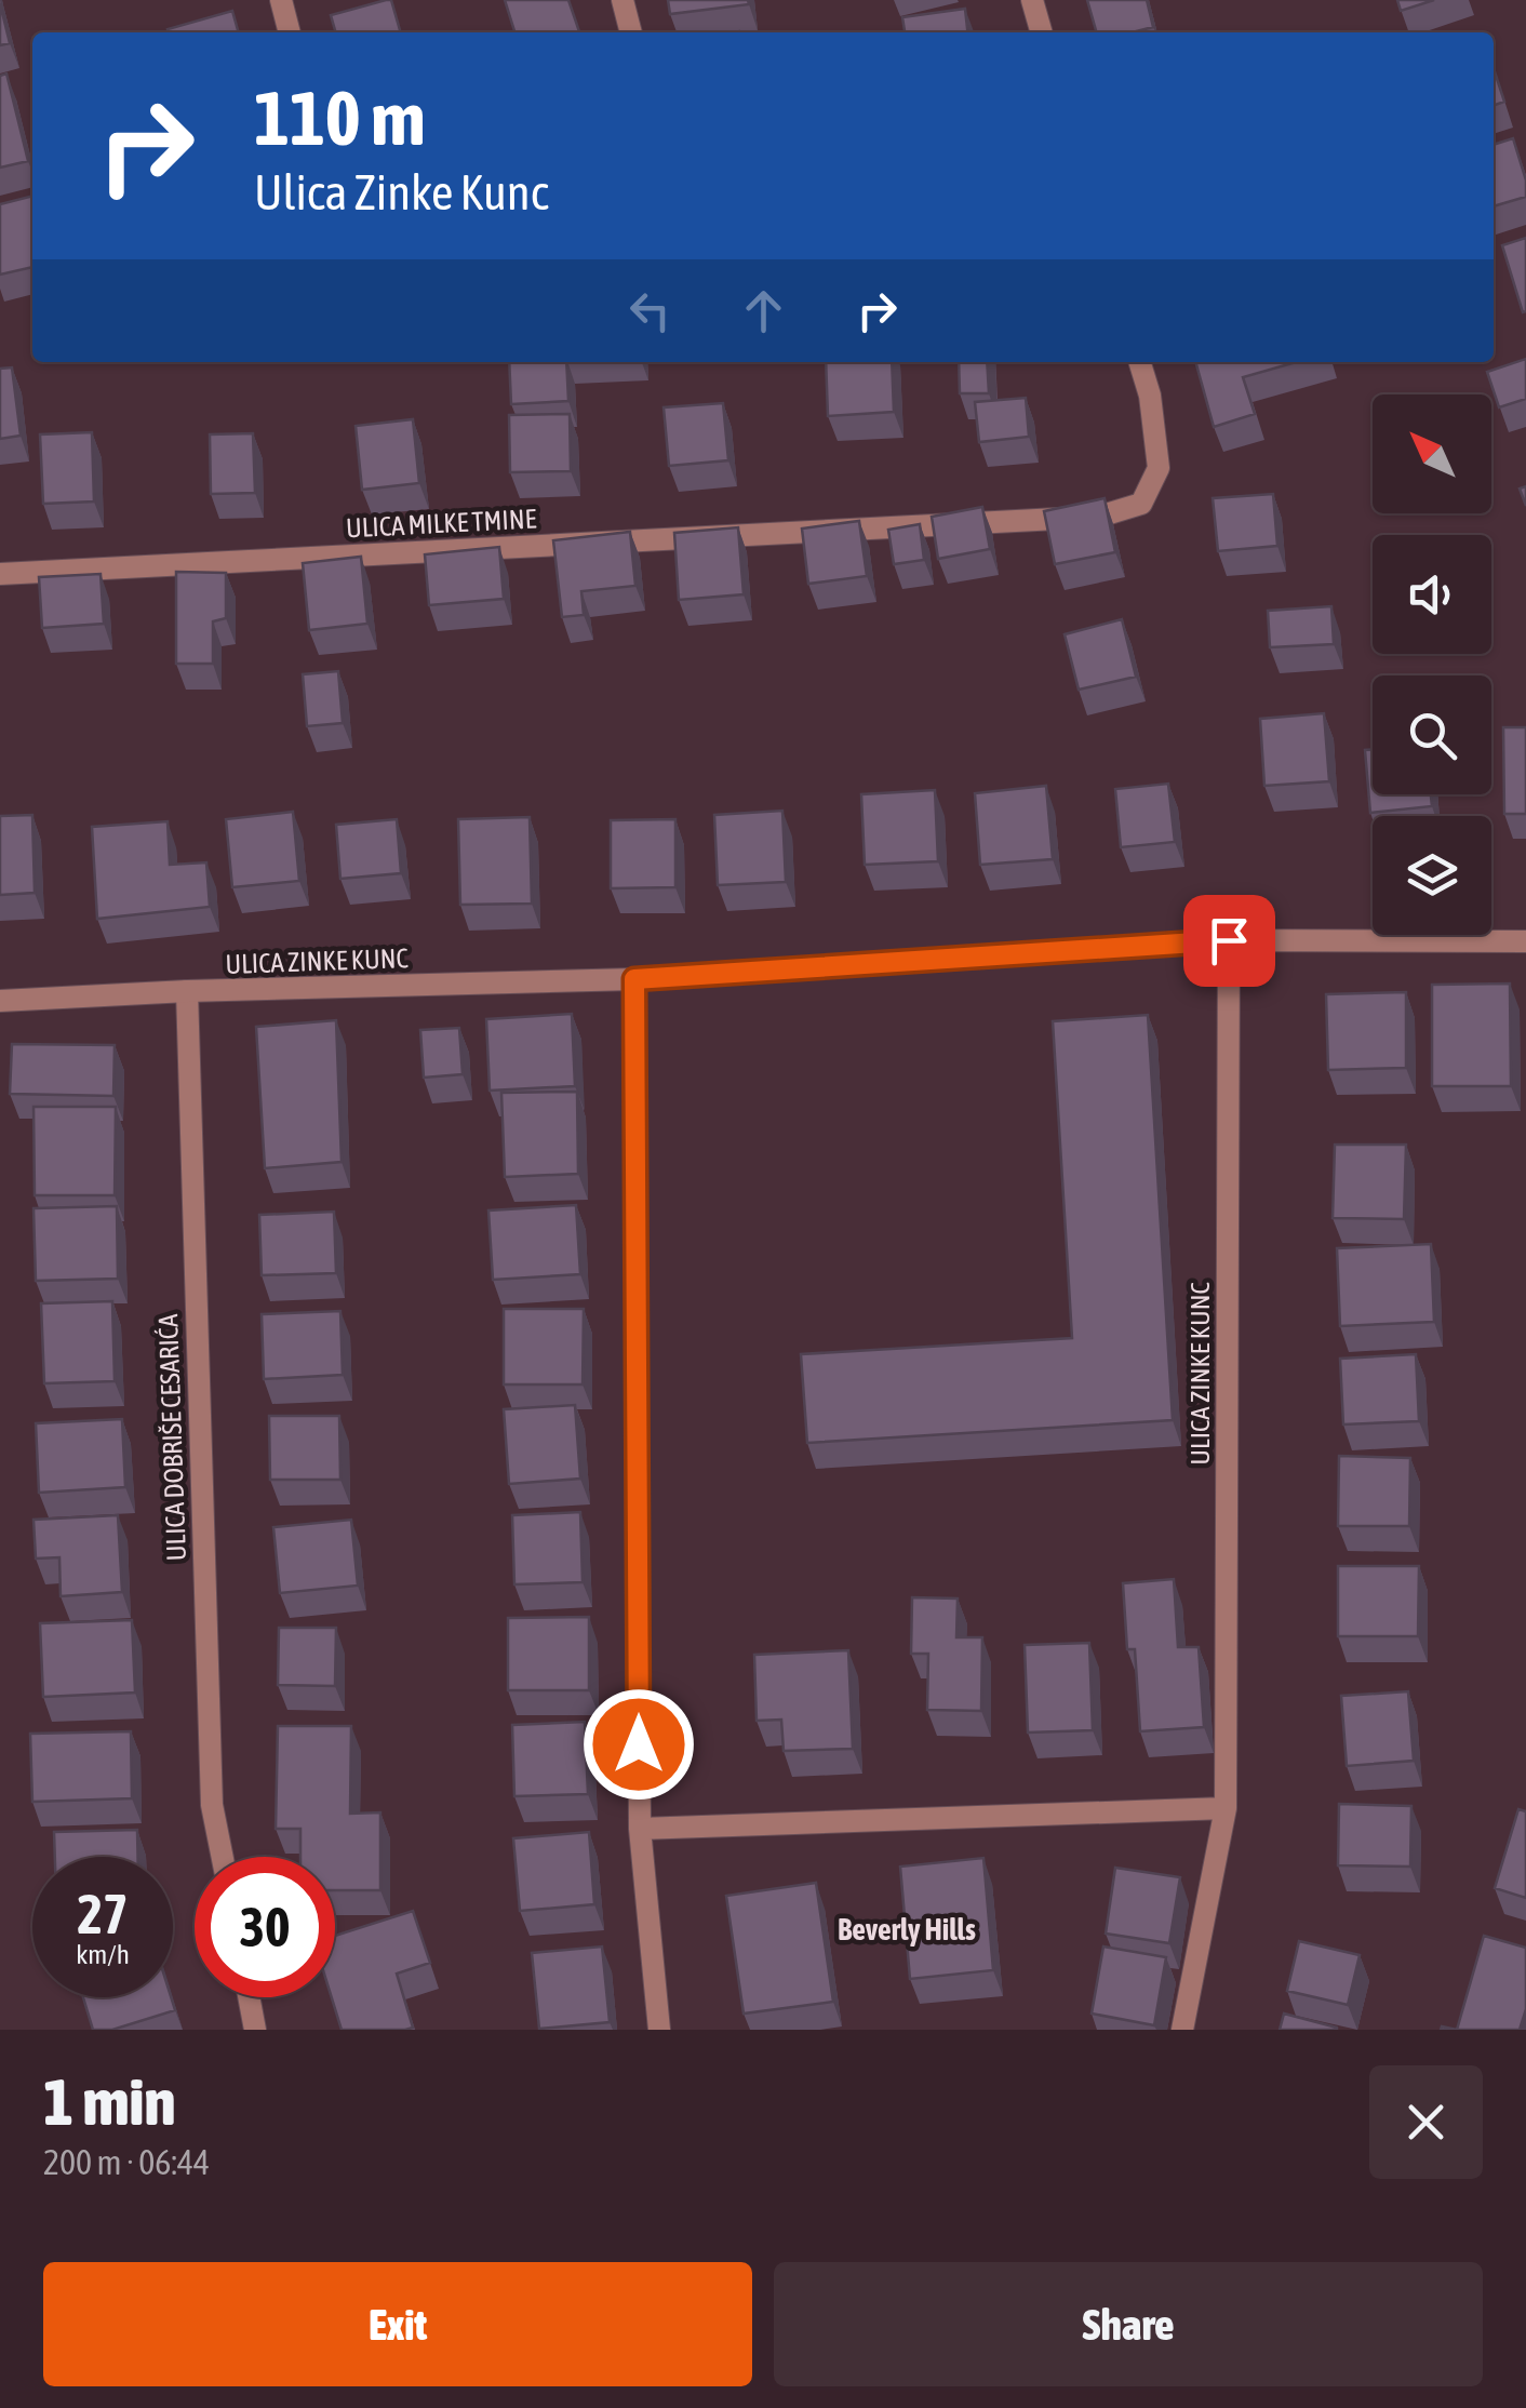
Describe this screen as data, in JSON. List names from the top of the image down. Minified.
{"streets":{"street":["ULICA MILKE TMINE","ULICA ZINKE KUNC","ULICA DOBRIŠE CESARIĆA"]},"crossings":[["ULICA ZINKE KUNC","ULICA DOBRIŠE CESARIĆA"]],"districts":["Beverly Hills"],"north":"top left","page":{"turn":["110 m","Ulica Zinke Kunc"],"speed":"27 km/h","limit":"30","heading":["1 min","200 m · 06:44"],"buttons":["Exit","Share"]}}
